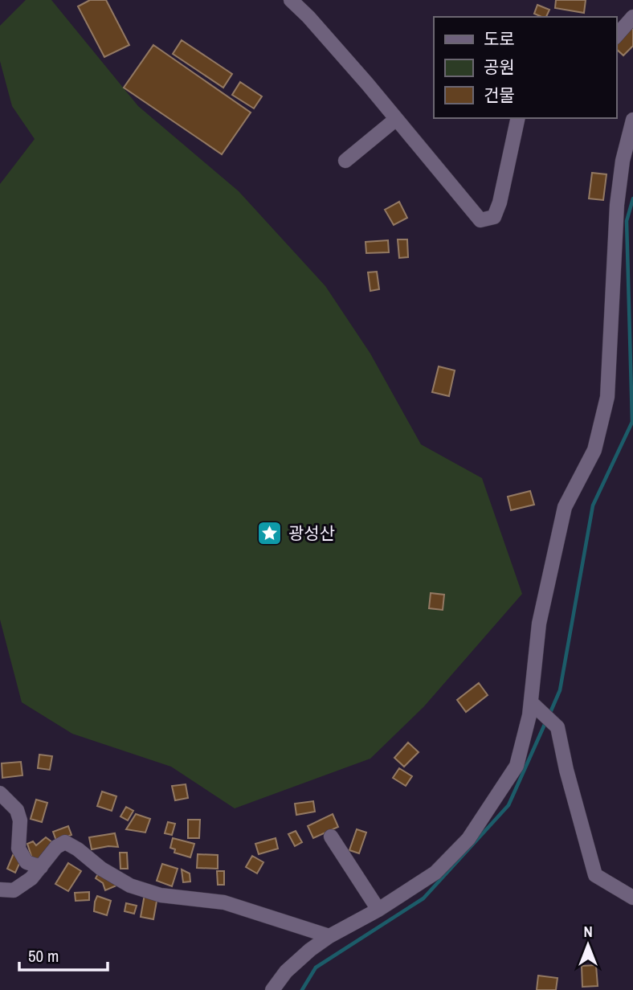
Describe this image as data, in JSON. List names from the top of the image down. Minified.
{"places":{"place":["광성산"]},"legend":["도로","공원","건물"],"scale_bar":"50 m","north":"top"}
